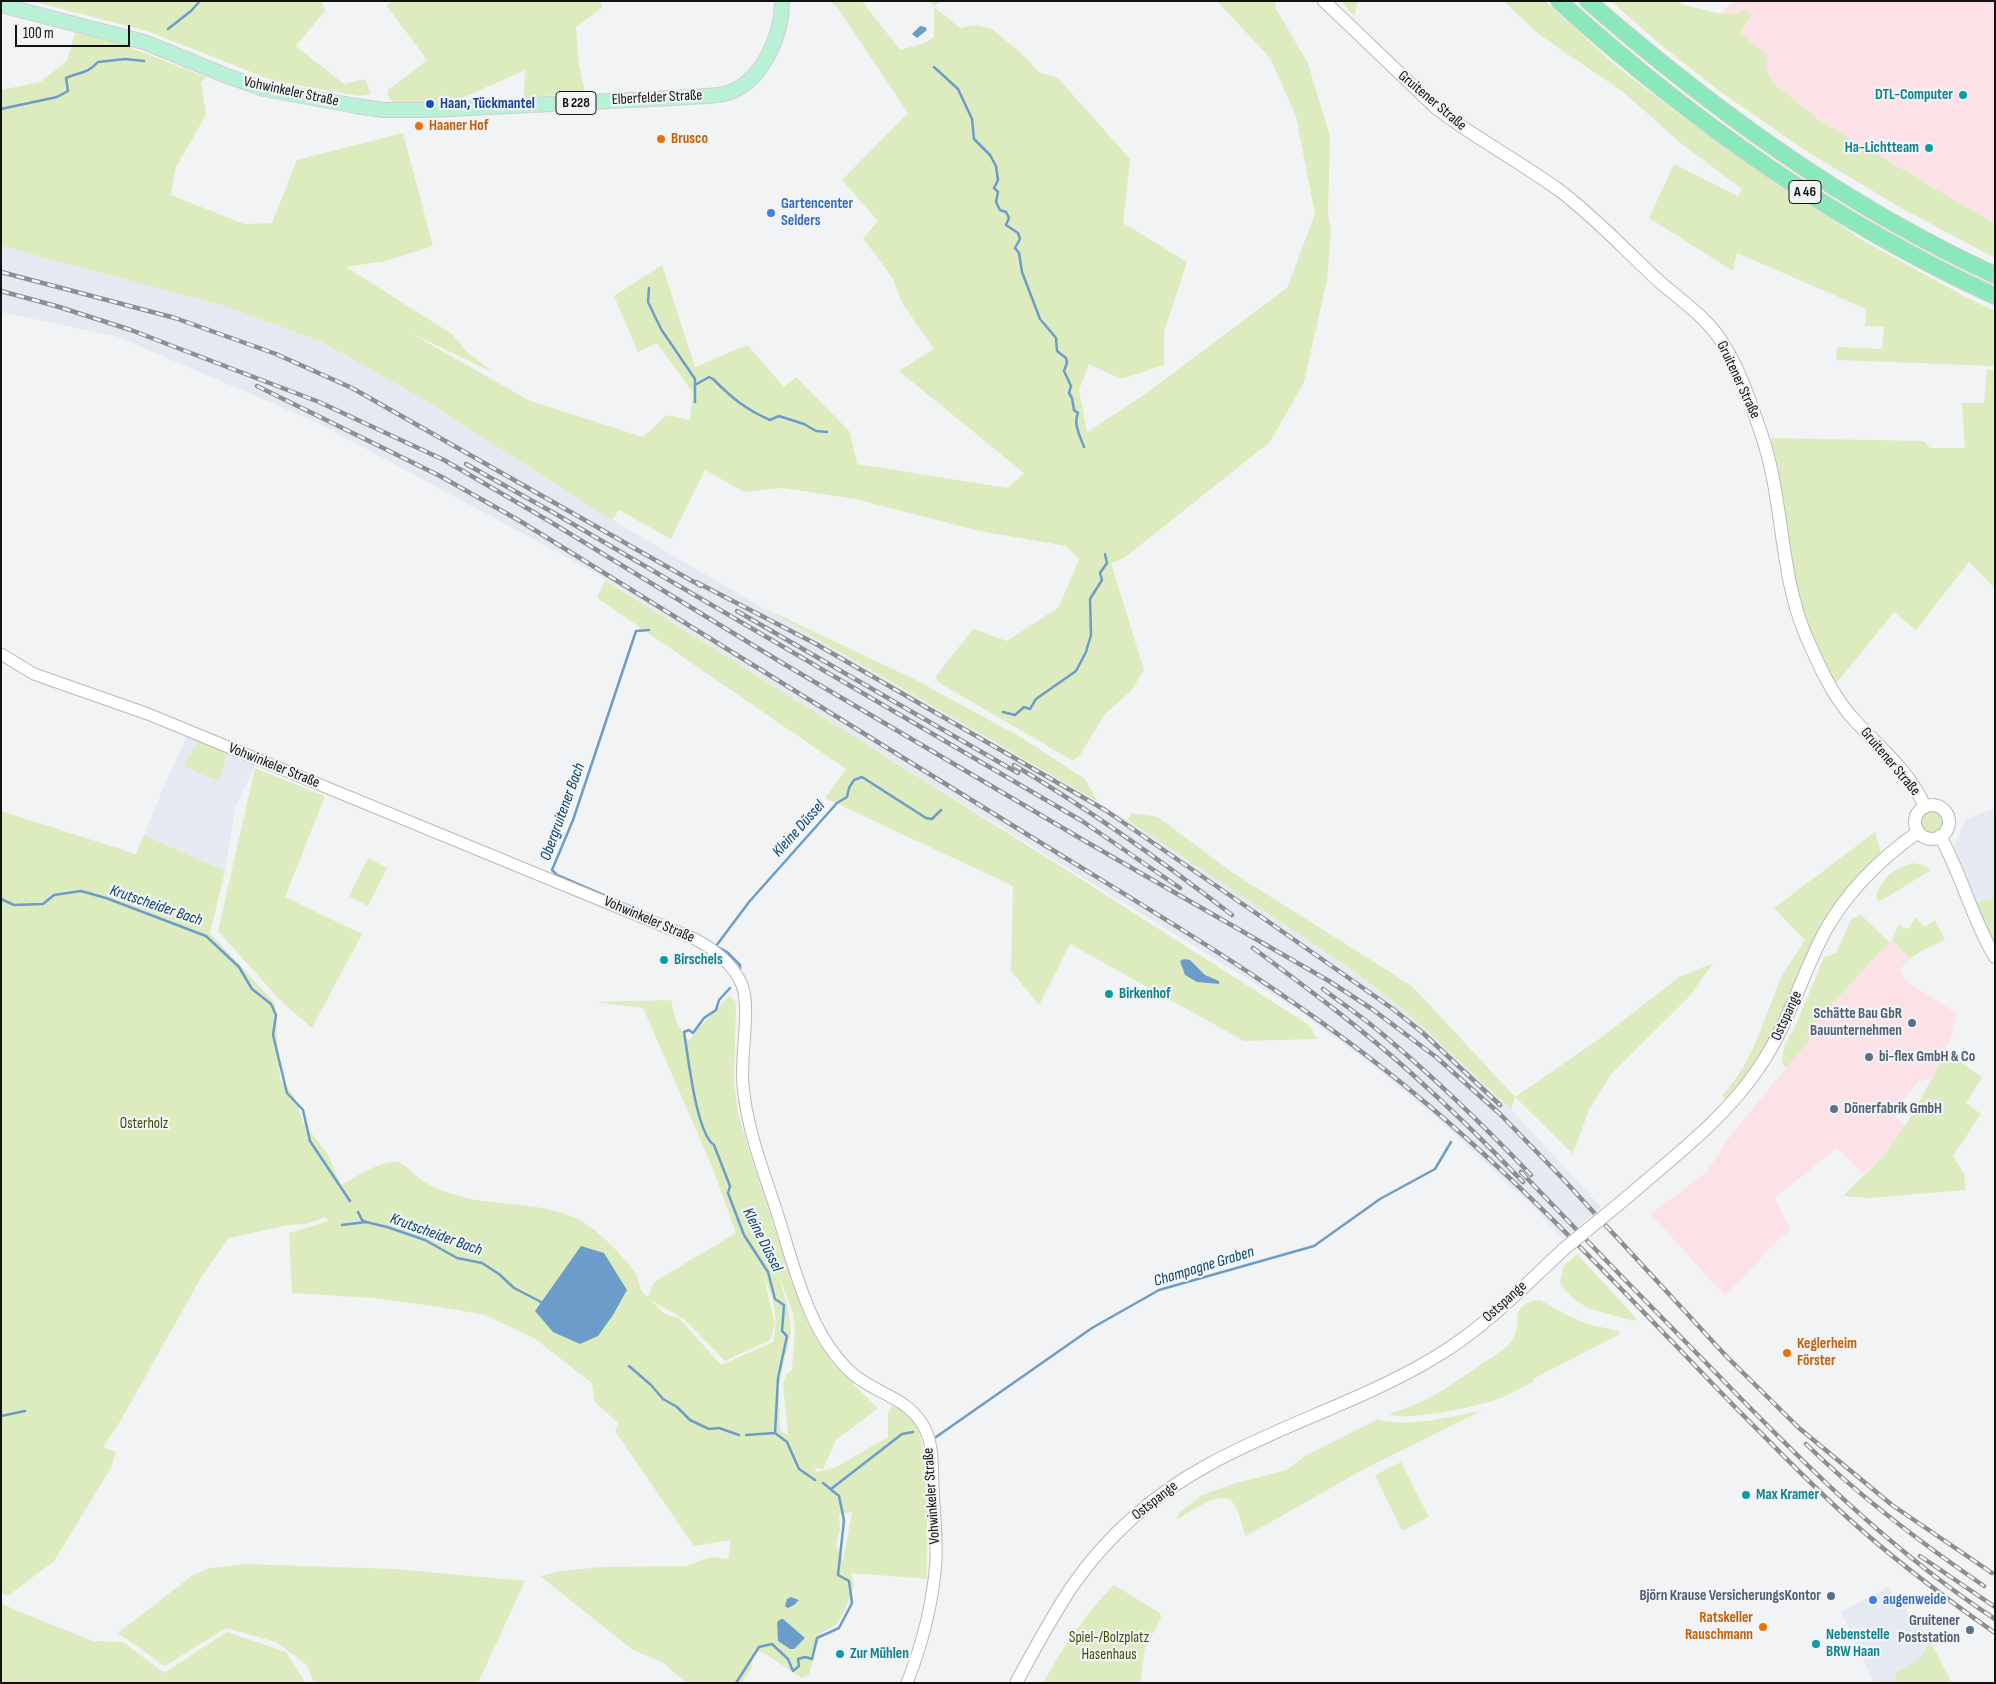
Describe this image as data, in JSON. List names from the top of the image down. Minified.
{"streets":{"highway":["A 46"],"main road":["Vohwinkeler Straße","Elberfelder Straße","Gruitener Straße","B 228","Ostspange"]},"crossings":[["Vohwinkeler Straße","Elberfelder Straße"],["Gruitener Straße","Ostspange"]],"water":["Obergruitener Bach","Kleine Düssel","Krutscheider Bach","Champagne Graben"],"parks":["Osterholz","Spiel-/Bolzplatz Hasenhaus"],"places":["DTL-Computer","Haan, Tückmantel","Haaner Hof","Brusco","Ha-Lichtteam","Gartencenter Selders","Birschels","Birkenhof","Schätte Bau GbR Bauunternehmen","bi-flex GmbH & Co","Dönerfabrik GmbH","Keglerheim Förster","Max Kramer","Björn Krause VersicherungsKontor","augenweide","Ratskeller Rauschmann","Gruitener Poststation","Nebenstelle BRW Haan","Zur Mühlen"],"scale_bar":"100 m"}
